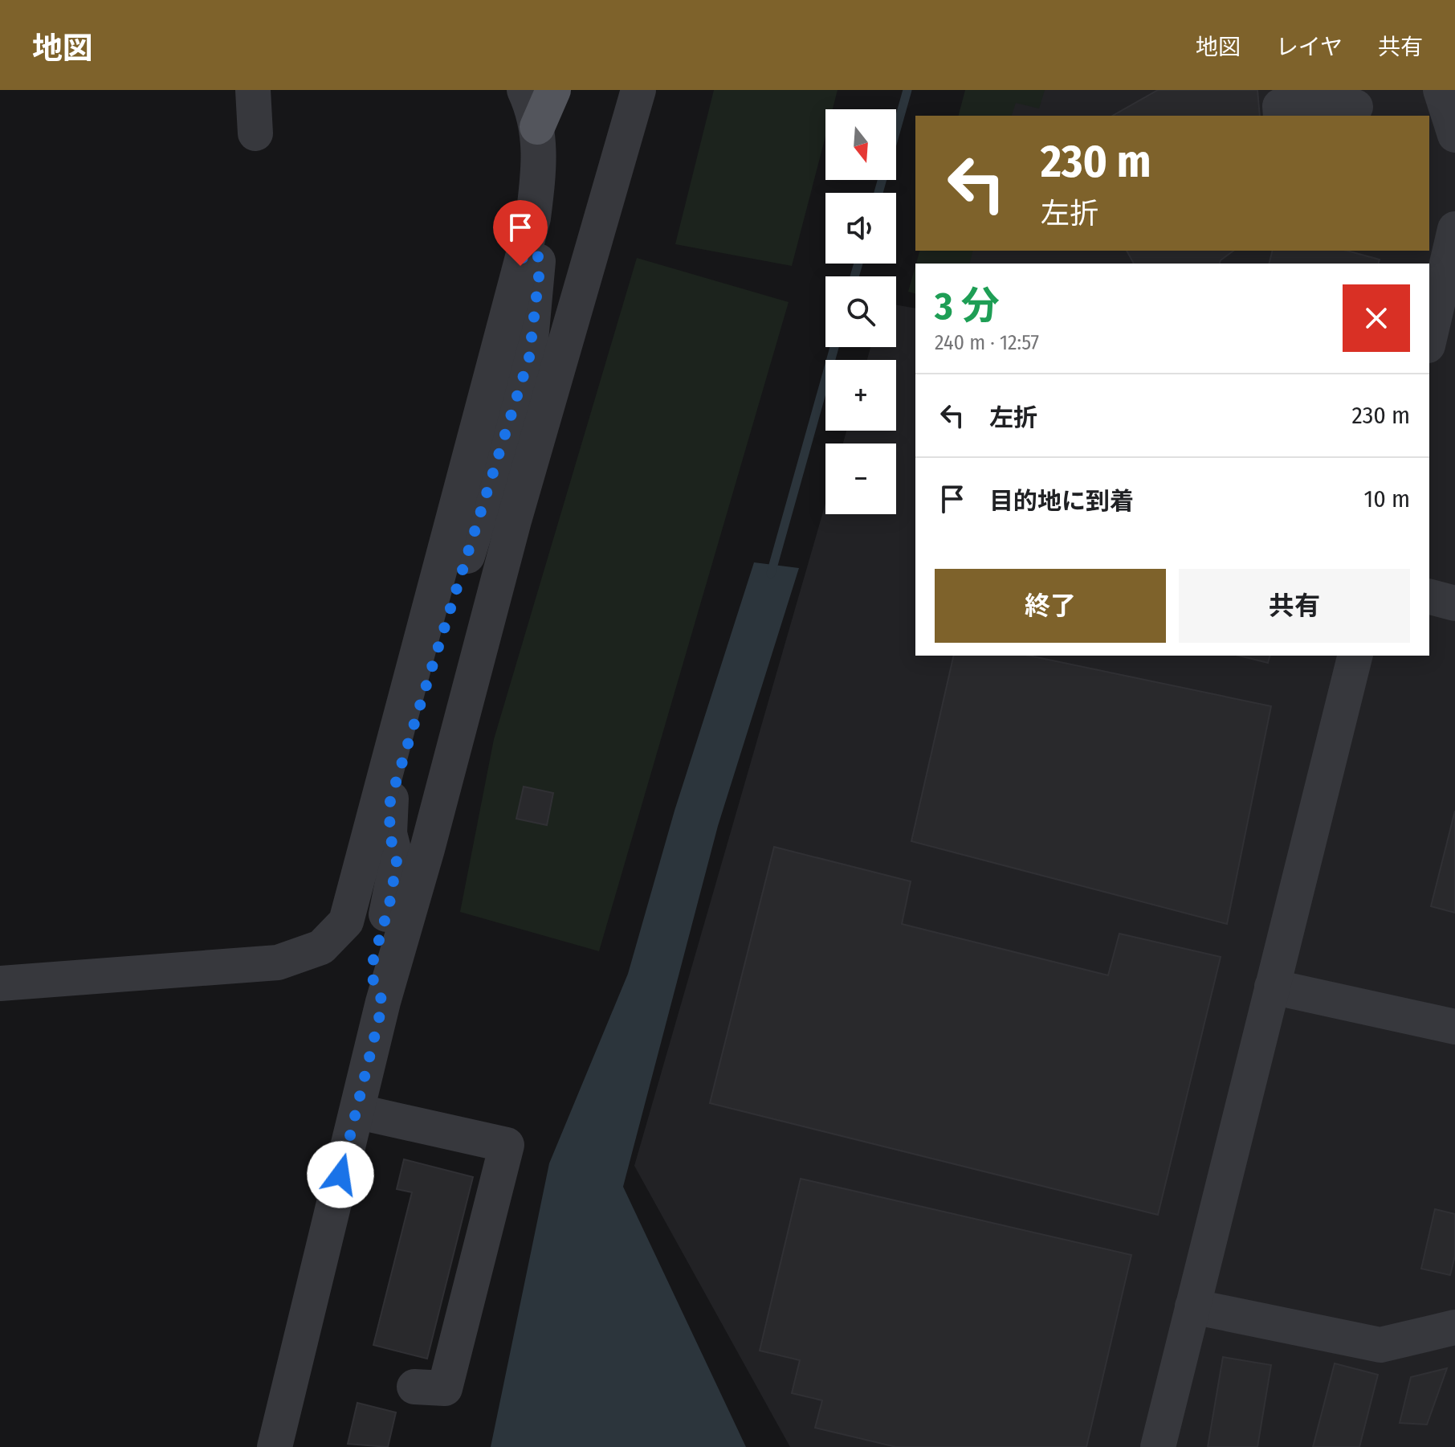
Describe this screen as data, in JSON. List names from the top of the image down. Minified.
{"north":"bottom","page":{"header":"地図","nav":["地図","レイヤ","共有"],"map_buttons":["+","−"],"turn":["230 m","左折"],"heading":["3 分","240 m · 12:57"],"list":[{"name":"左折","value":"230 m"},{"name":"目的地に到着","value":"10 m"}],"buttons":["終了","共有"]}}
